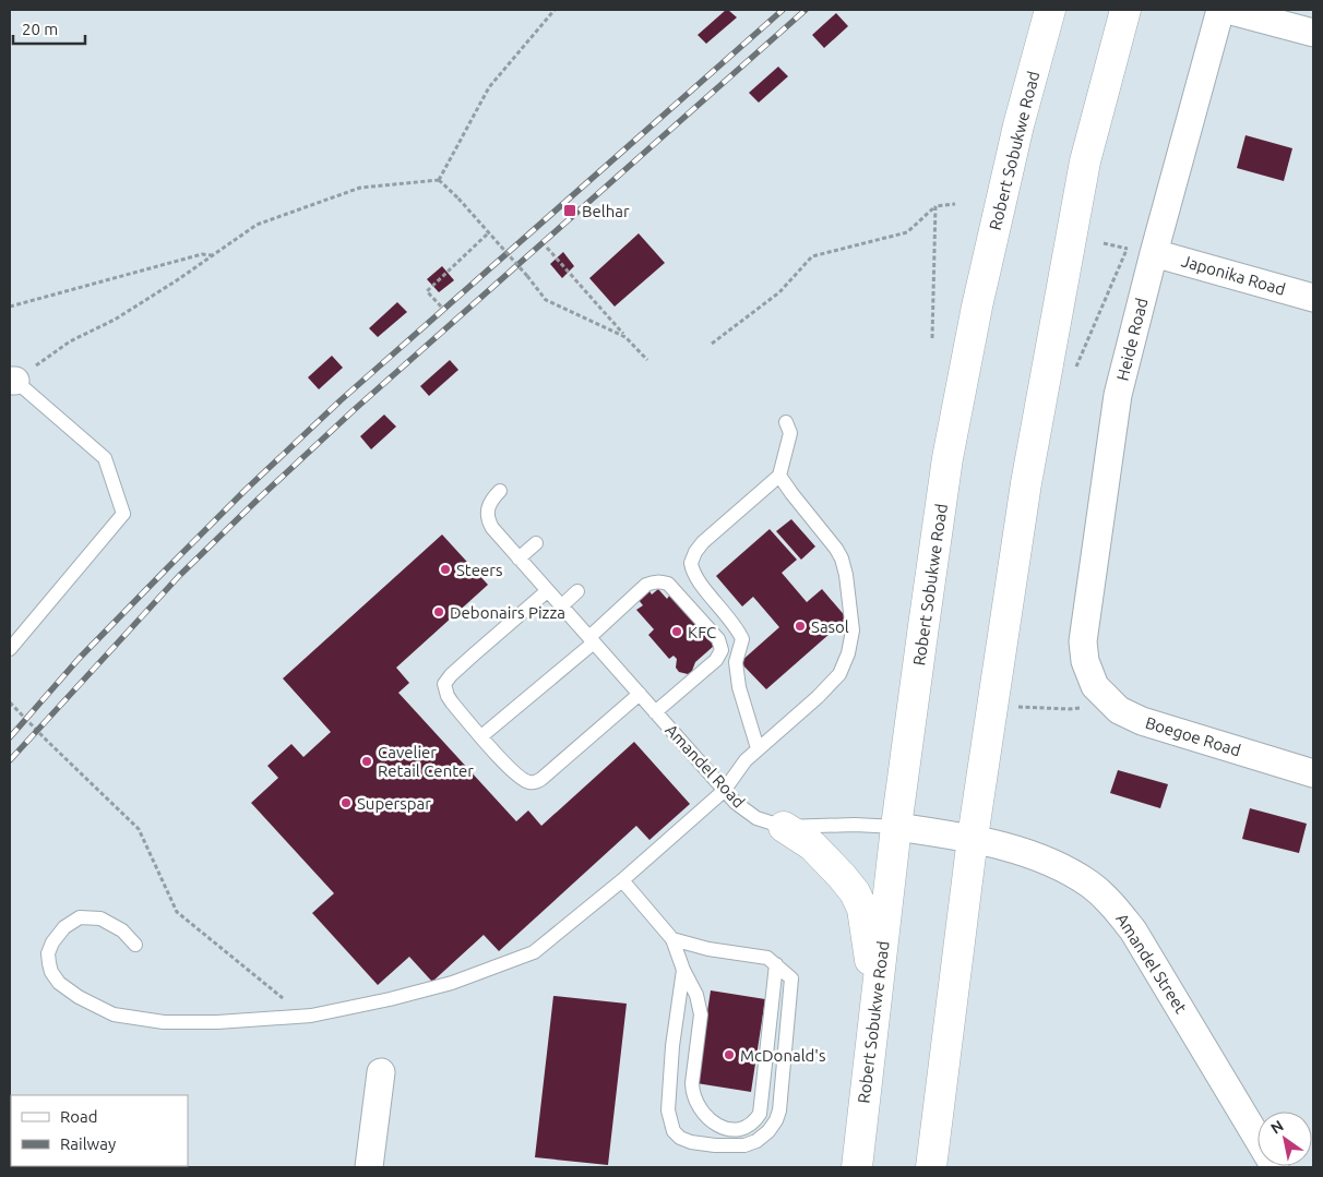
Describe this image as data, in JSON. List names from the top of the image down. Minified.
{"streets":{"main road":["Robert Sobukwe Road"],"street":["Japonika Road","Heide Road","Boegoe Road","Amandel Street"],"lane":["Amandel Road"]},"crossings":[["Robert Sobukwe Road","Amandel Road"],["Robert Sobukwe Road","Amandel Street"],["Japonika Road","Heide Road"],["Heide Road","Boegoe Road"],["Amandel Road","Amandel Street"]],"places":{"transit":["Belhar"],"other":["Steers","Debonairs Pizza","Sasol","KFC","Cavelier Retail Center","Superspar","McDonald's"]},"legend":["Road","Railway"],"scale_bar":"20 m","north":"top left"}
